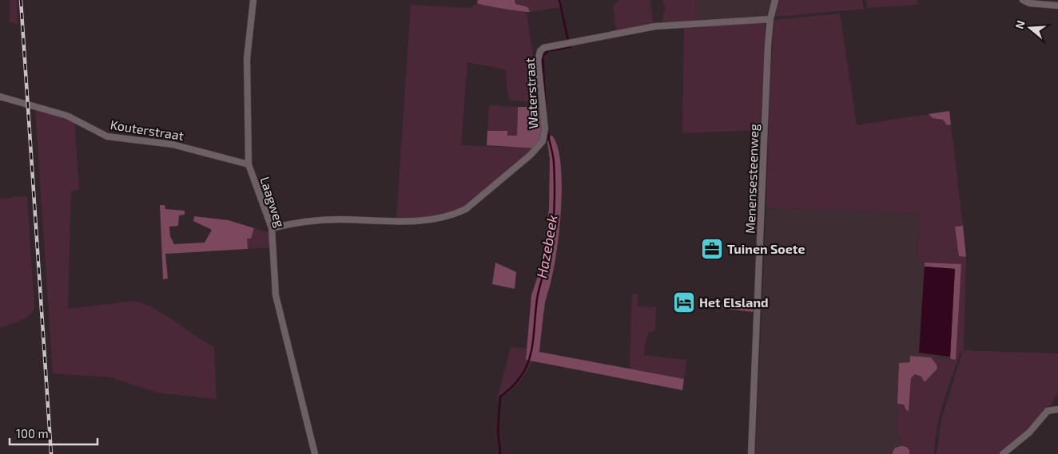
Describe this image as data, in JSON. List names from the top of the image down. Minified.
{"streets":{"street":["Waterstraat","Kouterstraat","Menensesteenweg","Laagweg"]},"crossings":[["Waterstraat","Menensesteenweg"],["Waterstraat","Laagweg"],["Kouterstraat","Laagweg"]],"water":["Hazebeek"],"places":{"office":["Tuinen Soete"],"hotel":["Het Elsland"]},"scale_bar":"100 m","north":"left"}
